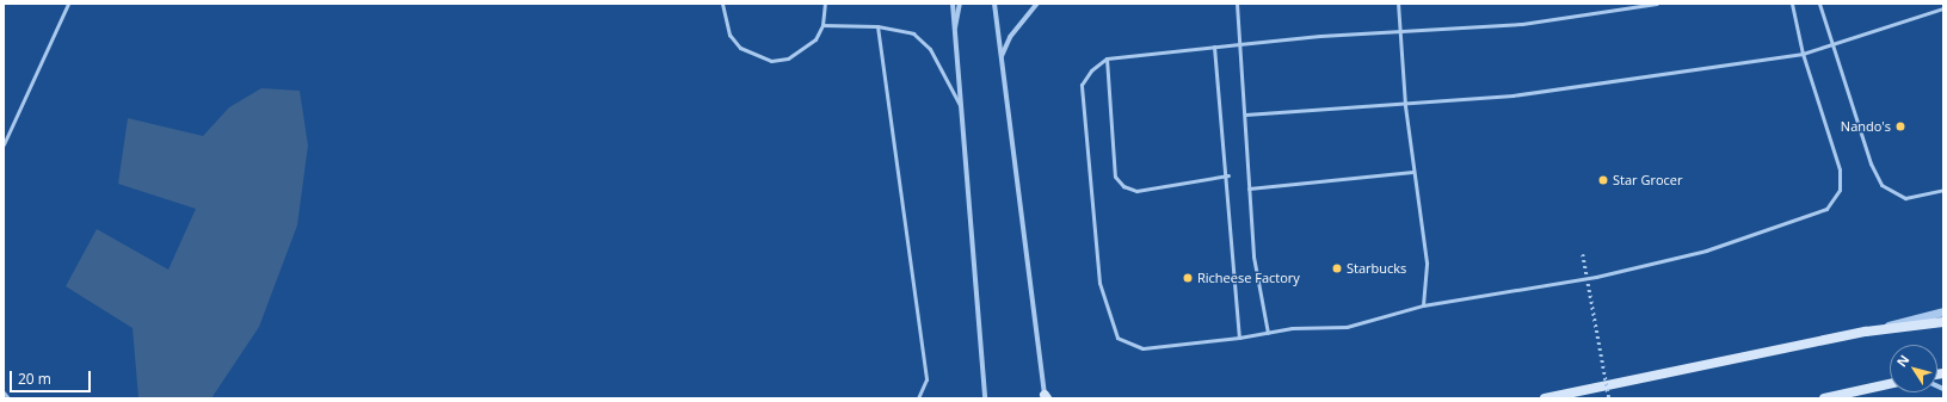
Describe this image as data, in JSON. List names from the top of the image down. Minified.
{"places":["Nando's","Star Grocer","Starbucks","Richeese Factory"],"scale_bar":"20 m","north":"top left"}
